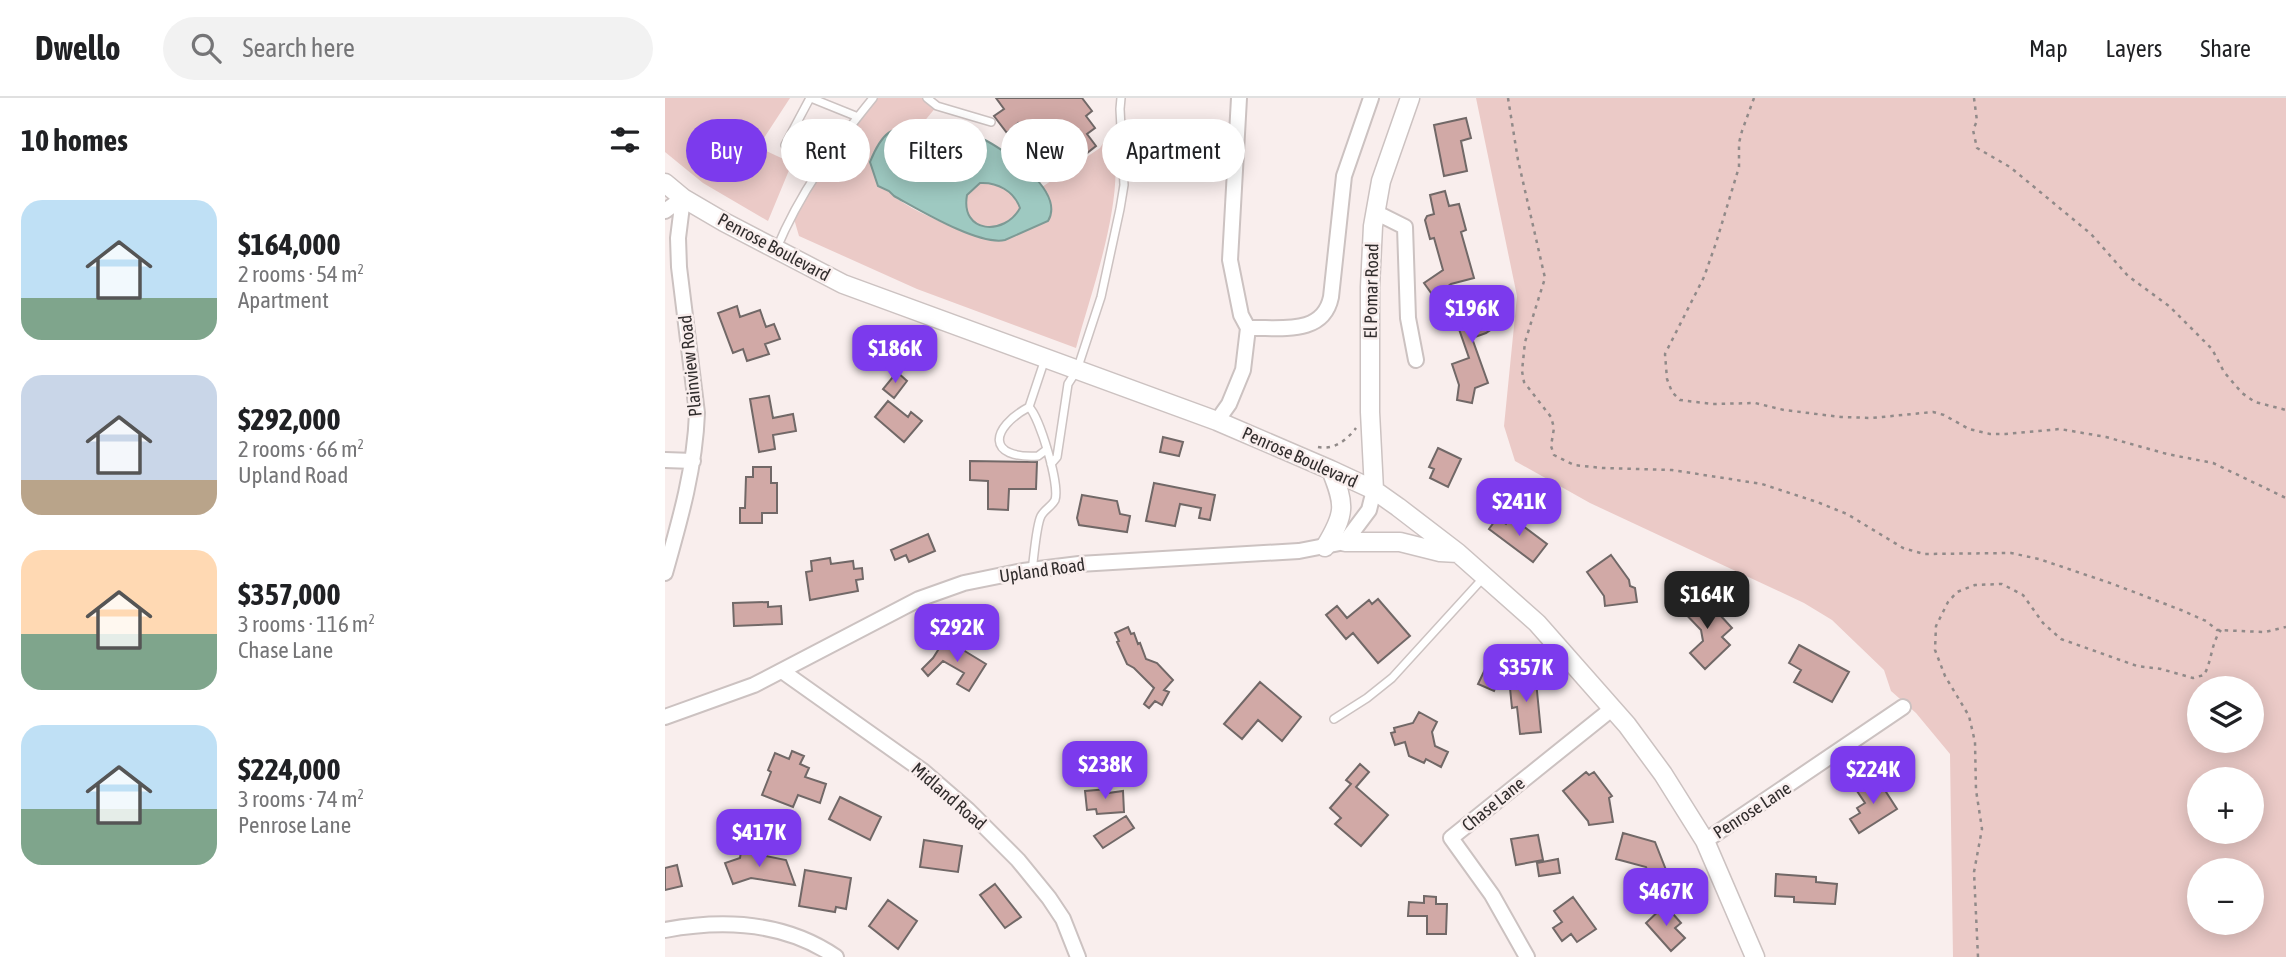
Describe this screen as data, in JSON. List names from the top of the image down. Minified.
{"streets":{"street":["Penrose Boulevard","El Pomar Road","Plainview Road","Upland Road","Midland Road","Chase Lane","Penrose Lane"]},"crossings":[["Penrose Boulevard","El Pomar Road"],["Penrose Boulevard","Plainview Road"],["Penrose Boulevard","Chase Lane"],["Penrose Boulevard","Penrose Lane"],["Upland Road","Midland Road"]],"page":{"header":"Dwello","search":"Search here","nav":["Map","Layers","Share"],"heading":"10 homes","chip":["Buy","Rent","Filters","New","Apartment"],"list":[{"name":"$164,000","note":"2 rooms · 54 m² · Apartment"},{"name":"$292,000","note":"2 rooms · 66 m² · Upland Road"},{"name":"$357,000","note":"3 rooms · 116 m² · Chase Lane"},{"name":"$224,000","note":"3 rooms · 74 m² · Penrose Lane"}],"price":["$196K","$186K","$241K","$164K","$292K","$357K","$238K","$224K","$417K","$467K"],"map_buttons":["+","−"]}}
